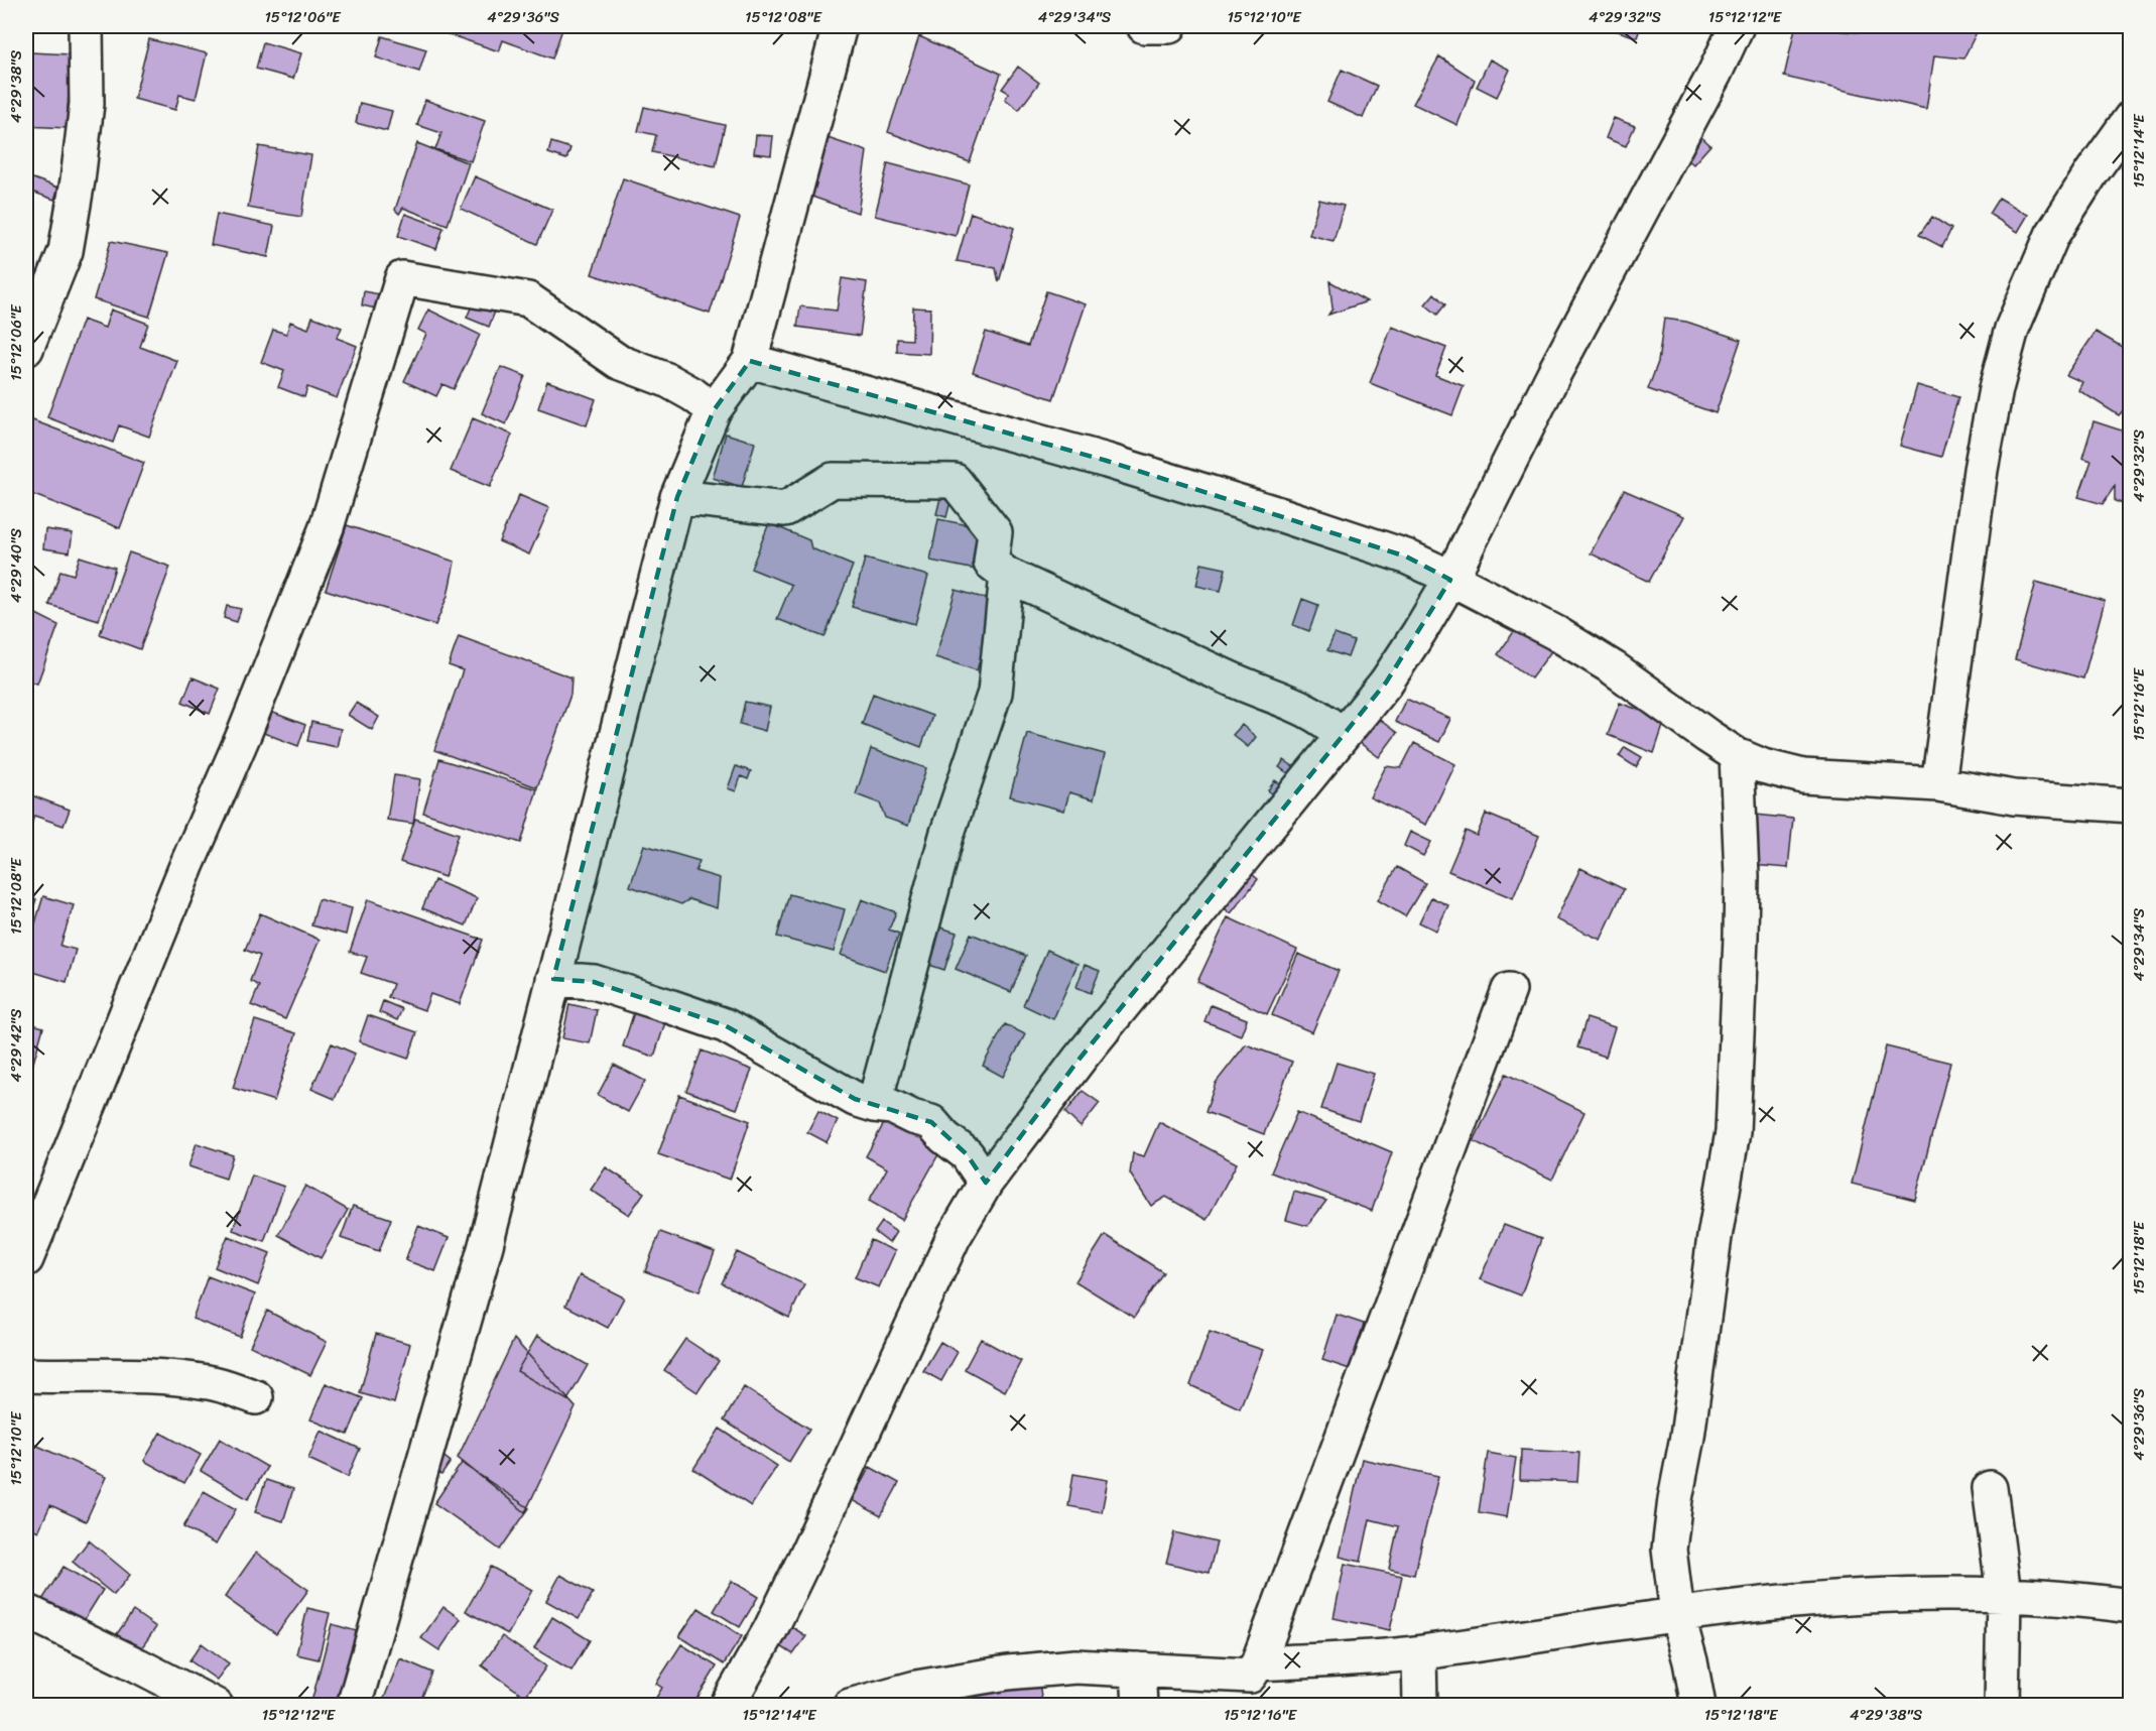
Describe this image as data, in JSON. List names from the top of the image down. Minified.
{"coordinates":["15°12'06\"E","4°29'36\"S","15°12'08\"E","4°29'34\"S","15°12'10\"E","4°29'32\"S","15°12'12\"E","4°29'38\"S","15°12'14\"E","4°29'40\"S","15°12'16\"E","4°29'42\"S","15°12'18\"E"]}
